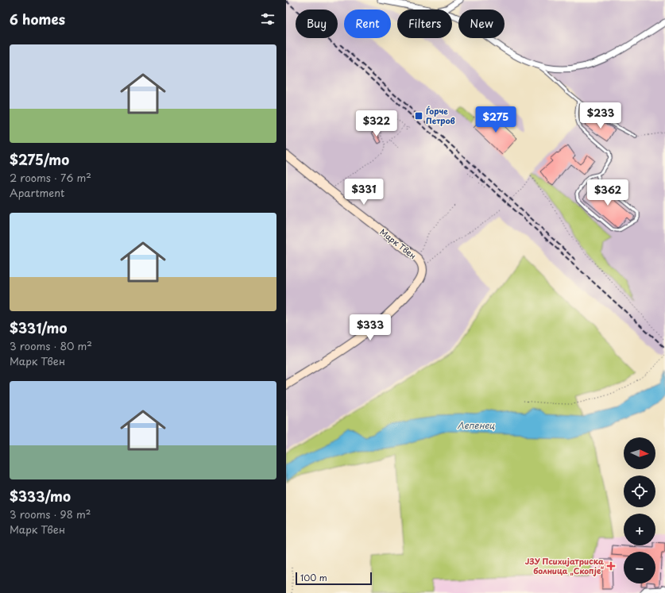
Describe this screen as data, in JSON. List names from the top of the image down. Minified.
{"streets":{"street":["Марк Твен"]},"water":["Лепенец"],"places":{"transit":["Ѓорче Петров"],"health":["ЈЗУ Психијатриска болница „Скопје“"]},"scale_bar":"100 m","north":"right","page":{"heading":"6 homes","chip":["Buy","Rent","Filters","New"],"list":[{"name":"$275/mo","note":"2 rooms · 76 m² · Apartment"},{"name":"$331/mo","note":"3 rooms · 80 m² · Марк Твен"},{"name":"$333/mo","note":"3 rooms · 98 m² · Марк Твен"}],"price":["$233","$275","$322","$331","$362","$333"],"map_buttons":["+","−"],"scale":"100 m"}}
